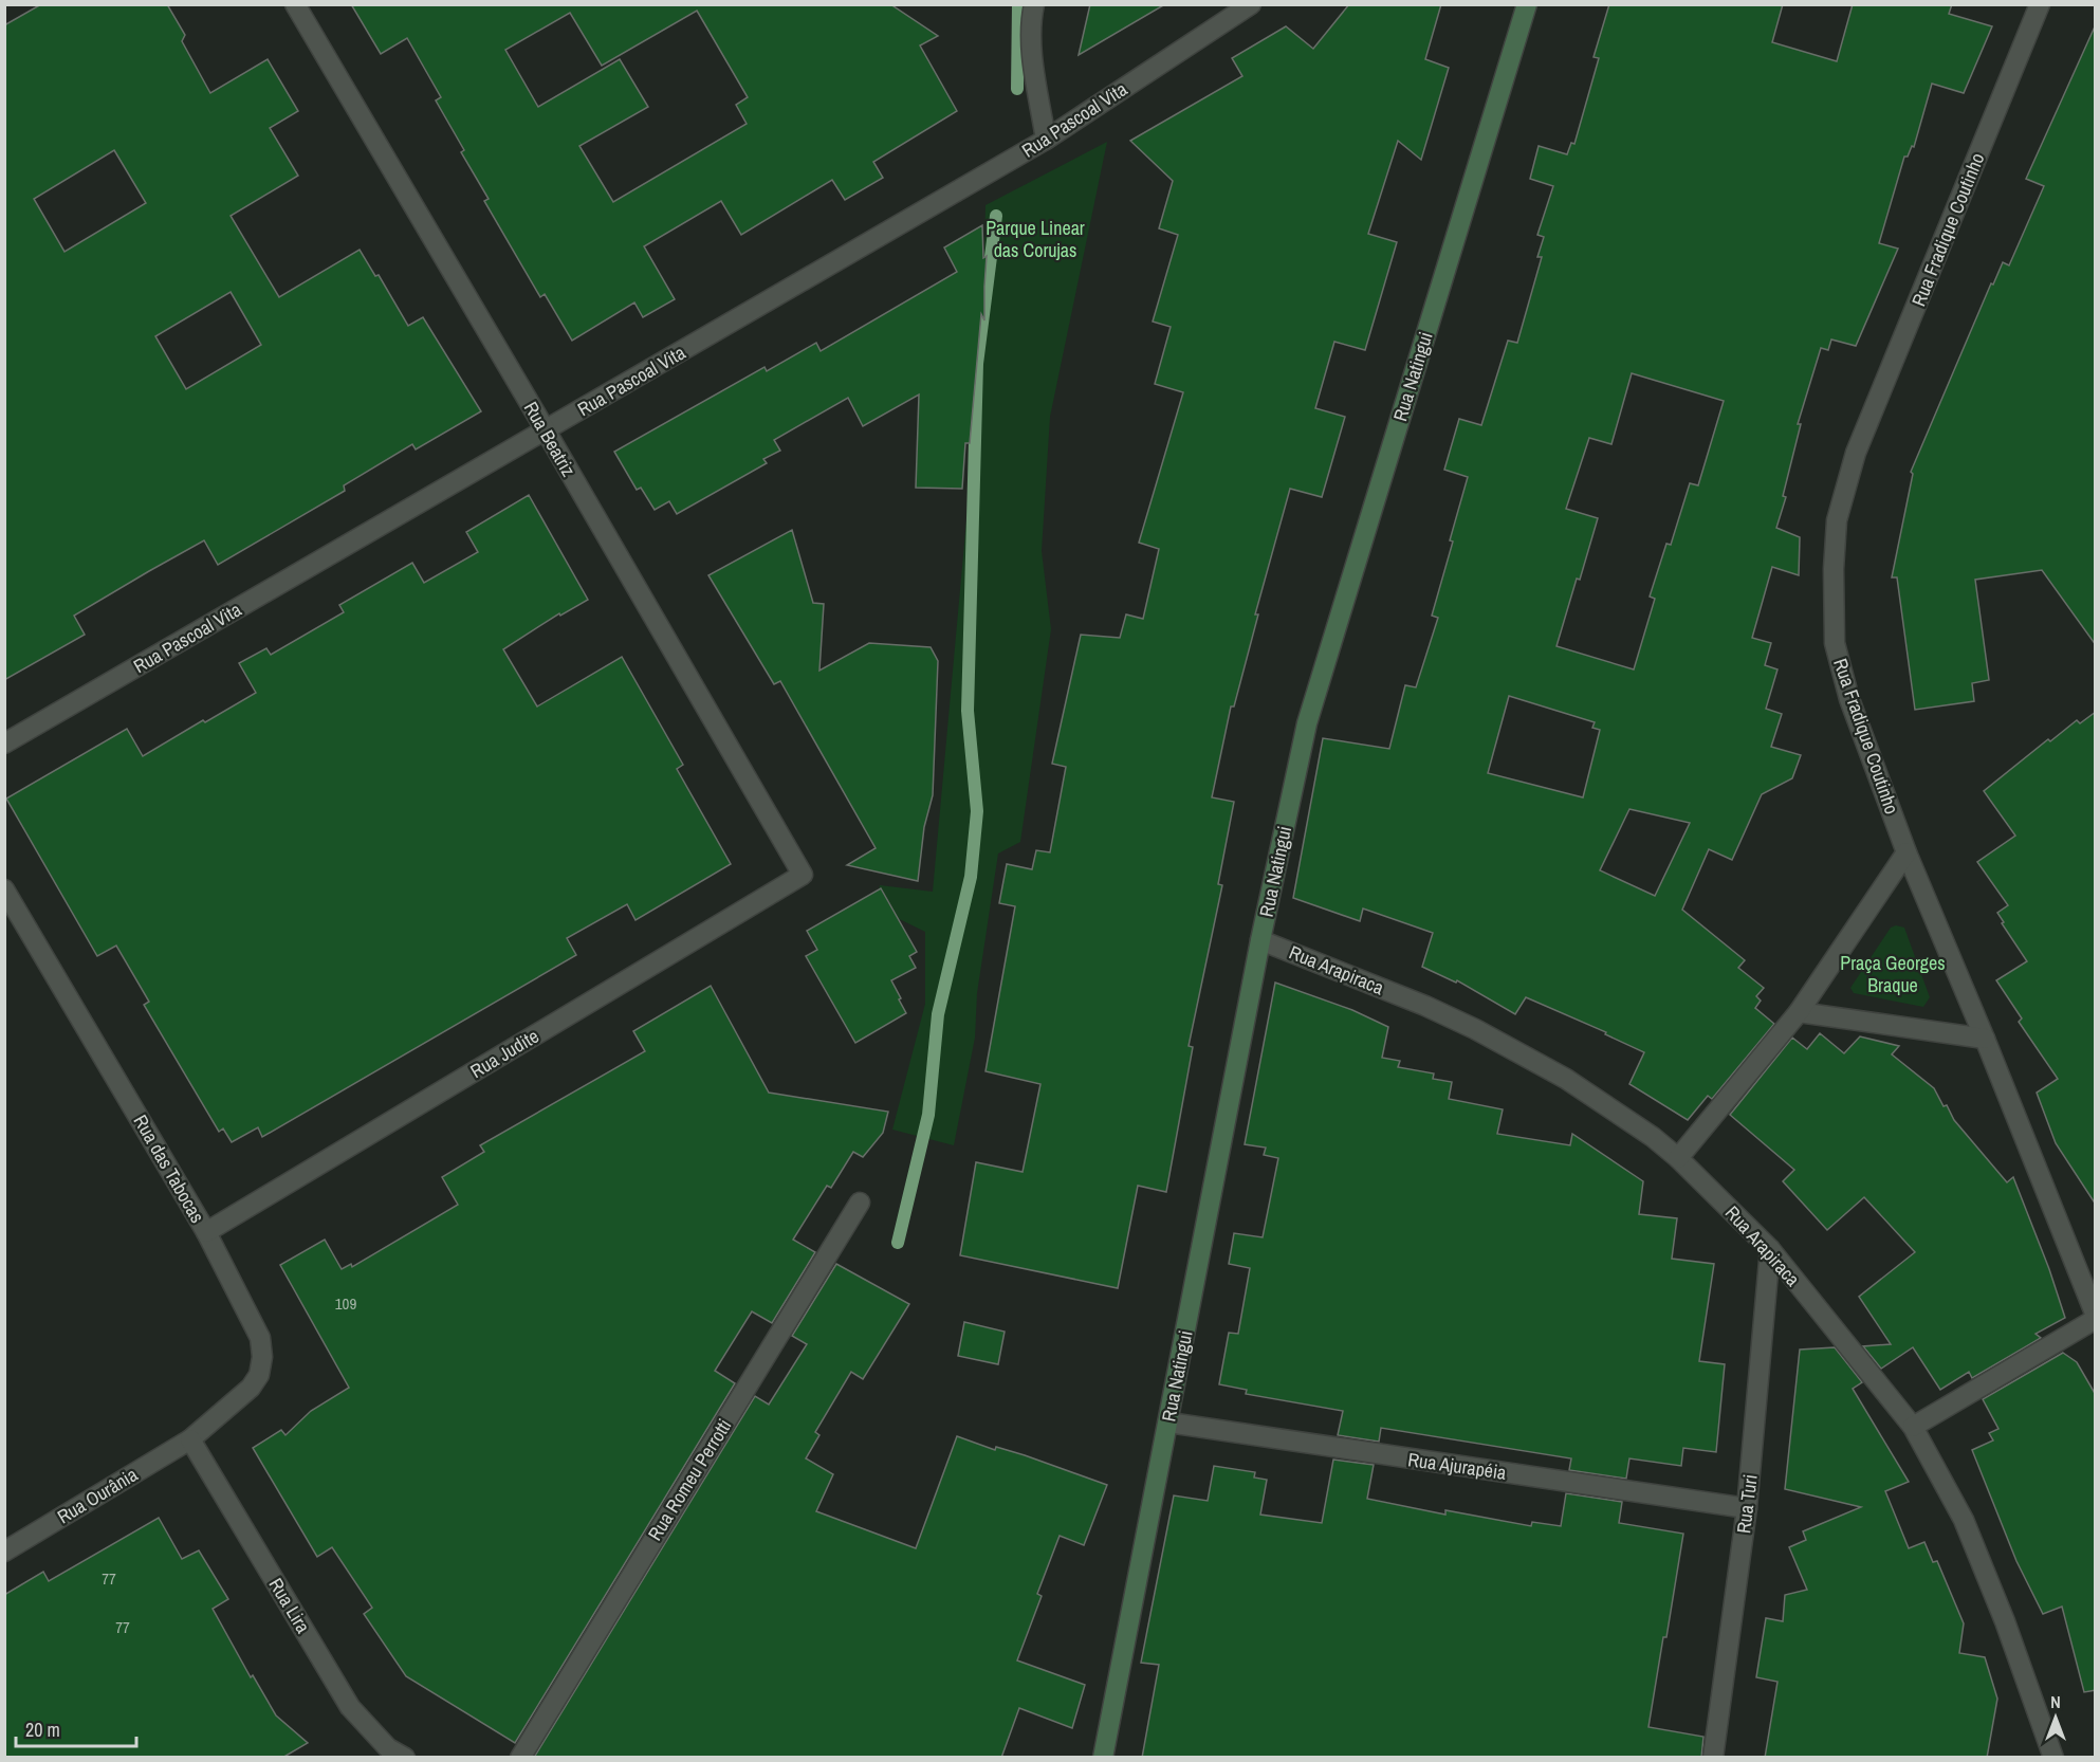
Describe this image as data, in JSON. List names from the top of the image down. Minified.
{"streets":{"street":["Rua Pascoal Vita","Rua Fradique Coutinho","Rua Natingui","Rua Beatriz","Rua Arapiraca","Rua Judite","Rua das Tabocas","Rua Ajurapéia","Rua Romeu Perrotti","Rua Ourânia","Rua Turi","Rua Lira"]},"crossings":[["Rua Pascoal Vita","Rua Beatriz"],["Rua Natingui","Rua Arapiraca"],["Rua Natingui","Rua Ajurapéia"],["Rua Beatriz","Rua Judite"],["Rua Arapiraca","Rua Turi"],["Rua Judite","Rua das Tabocas"],["Rua das Tabocas","Rua Ourânia"],["Rua das Tabocas","Rua Lira"],["Rua Ajurapéia","Rua Turi"],["Rua Ourânia","Rua Lira"]],"parks":["Parque Linear das Corujas","Praça Georges Braque"],"house_numbers":["109","77","77"],"scale_bar":"20 m","north":"top"}
